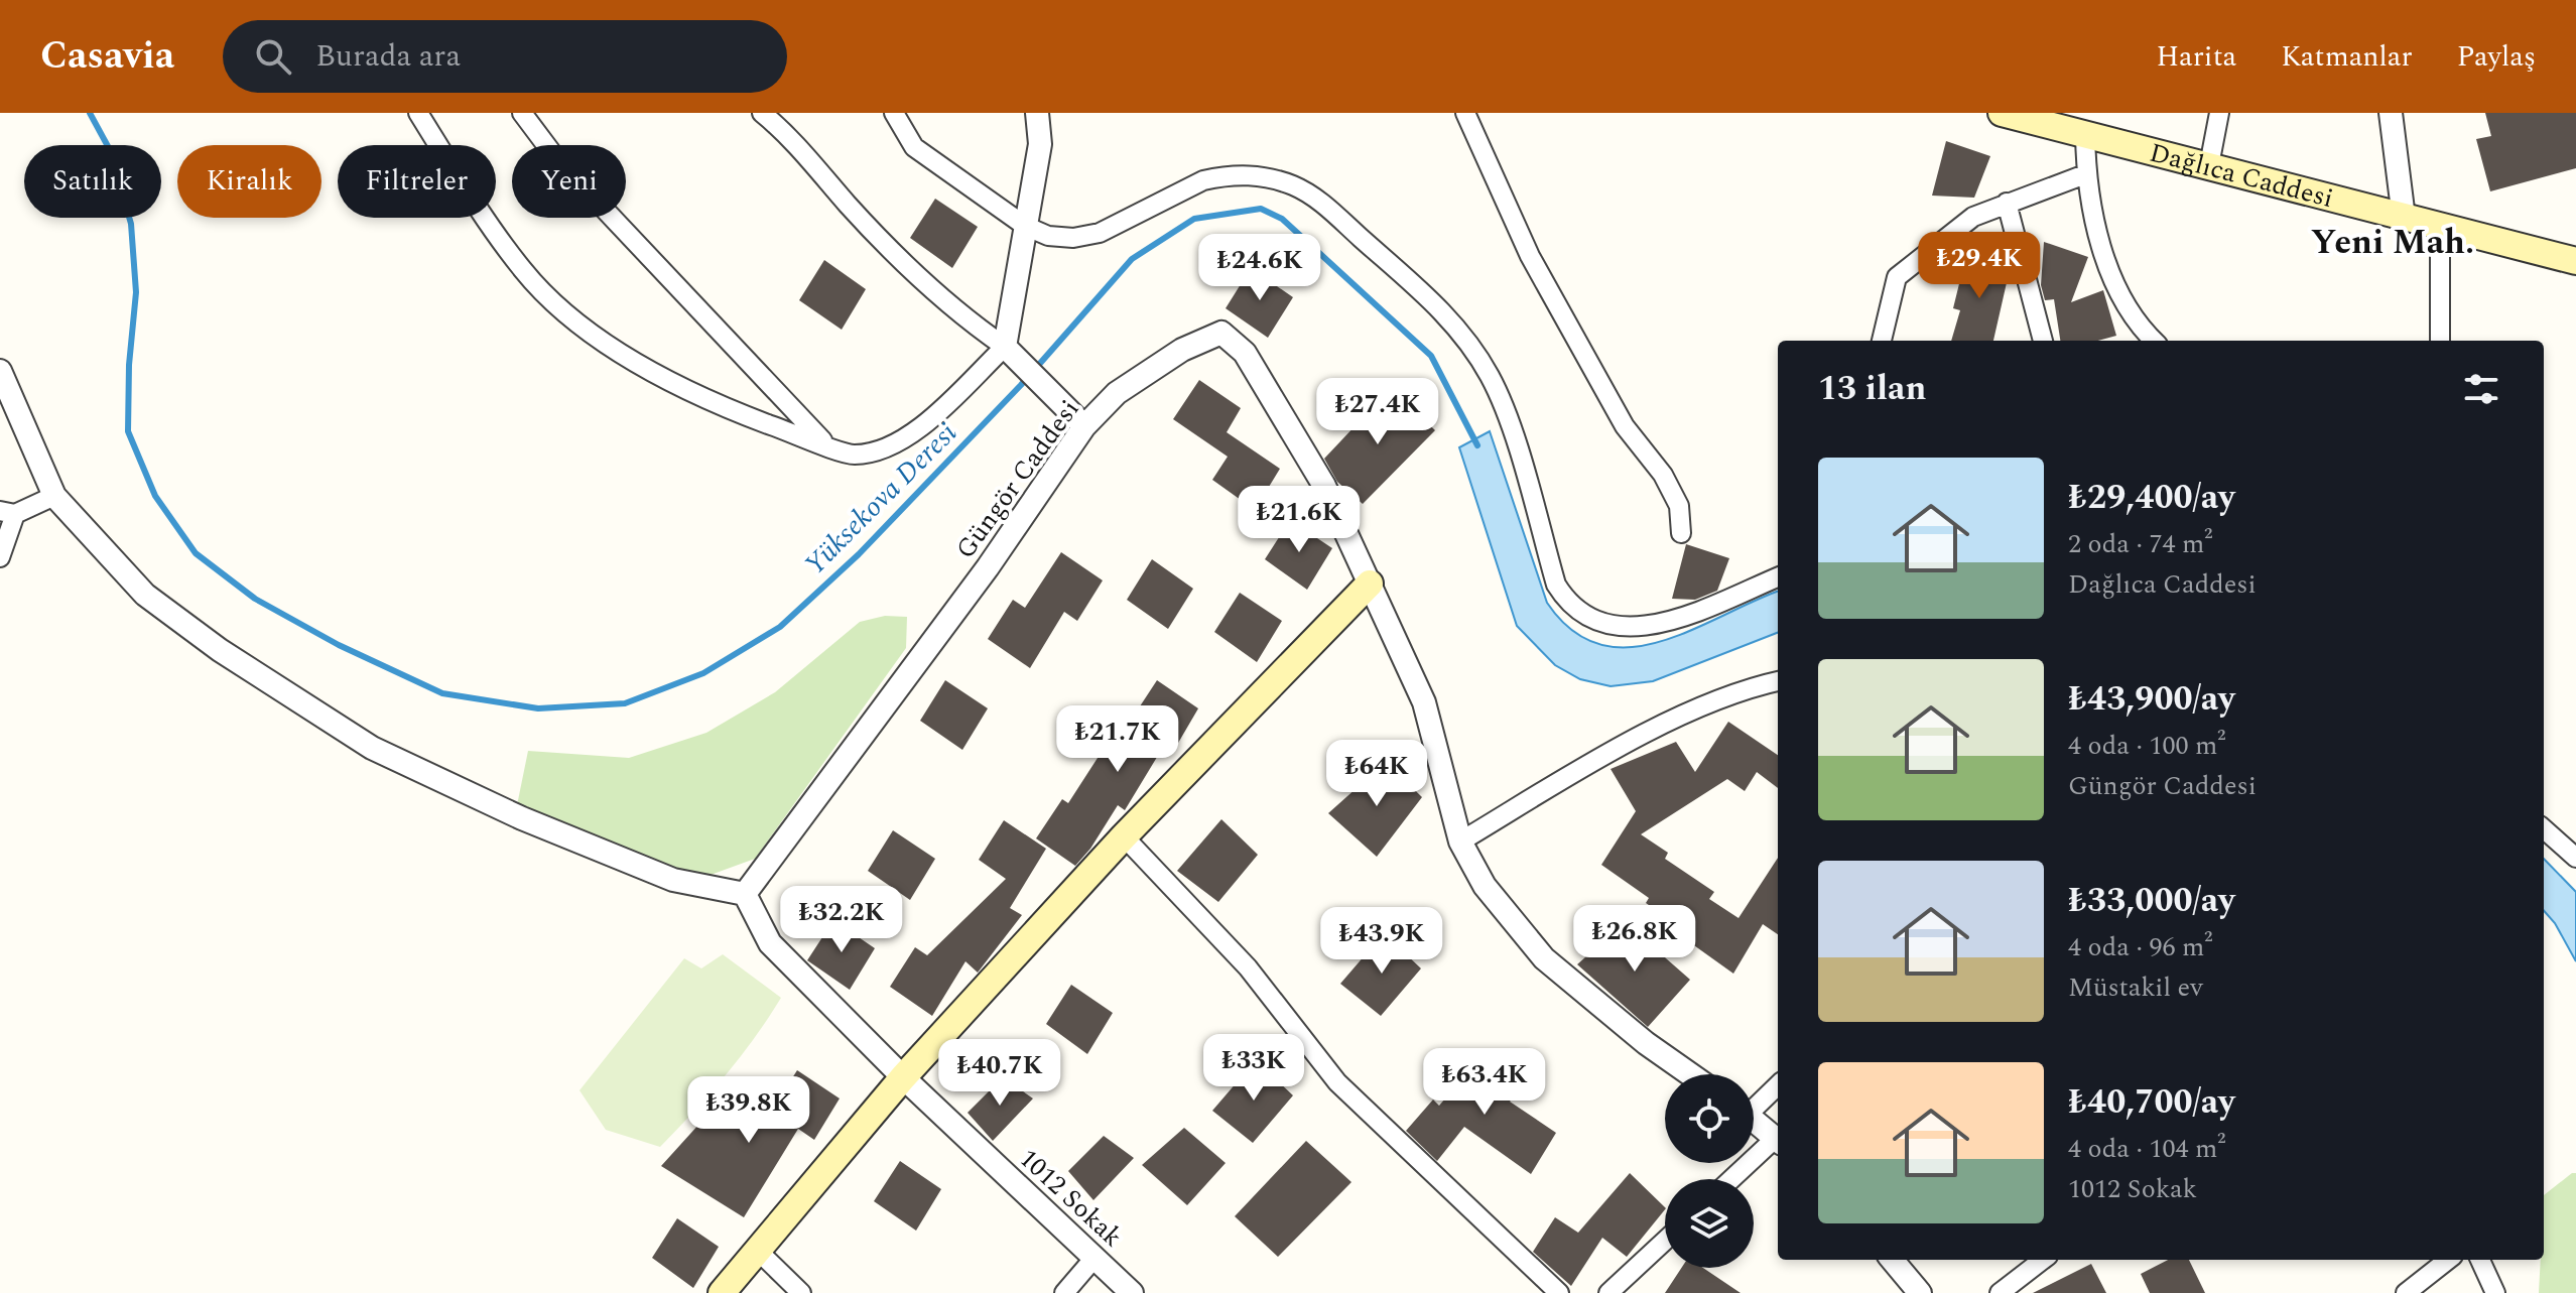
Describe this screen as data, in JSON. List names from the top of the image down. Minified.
{"streets":{"main road":["Dağlıca Caddesi"],"street":["Güngör Caddesi","1012 Sokak"]},"crossings":[["Güngör Caddesi","1012 Sokak"]],"districts":["Yeni Mah."],"water":["Yüksekova Deresi"],"page":{"header":"Casavia","search":"Burada ara","nav":["Harita","Katmanlar","Paylaş"],"chip":["Satılık","Kiralık","Filtreler","Yeni"],"price":["₺29.4K","₺24.6K","₺27.4K","₺21.6K","₺21.7K","₺64K","₺32.2K","₺26.8K","₺43.9K","₺33K","₺40.7K","₺63.4K","₺39.8K"],"heading":"13 ilan","list":[{"name":"₺29,400/ay","note":"2 oda · 74 m² · Dağlıca Caddesi"},{"name":"₺43,900/ay","note":"4 oda · 100 m² · Güngör Caddesi"},{"name":"₺33,000/ay","note":"4 oda · 96 m² · Müstakil ev"},{"name":"₺40,700/ay","note":"4 oda · 104 m² · 1012 Sokak"}]}}
